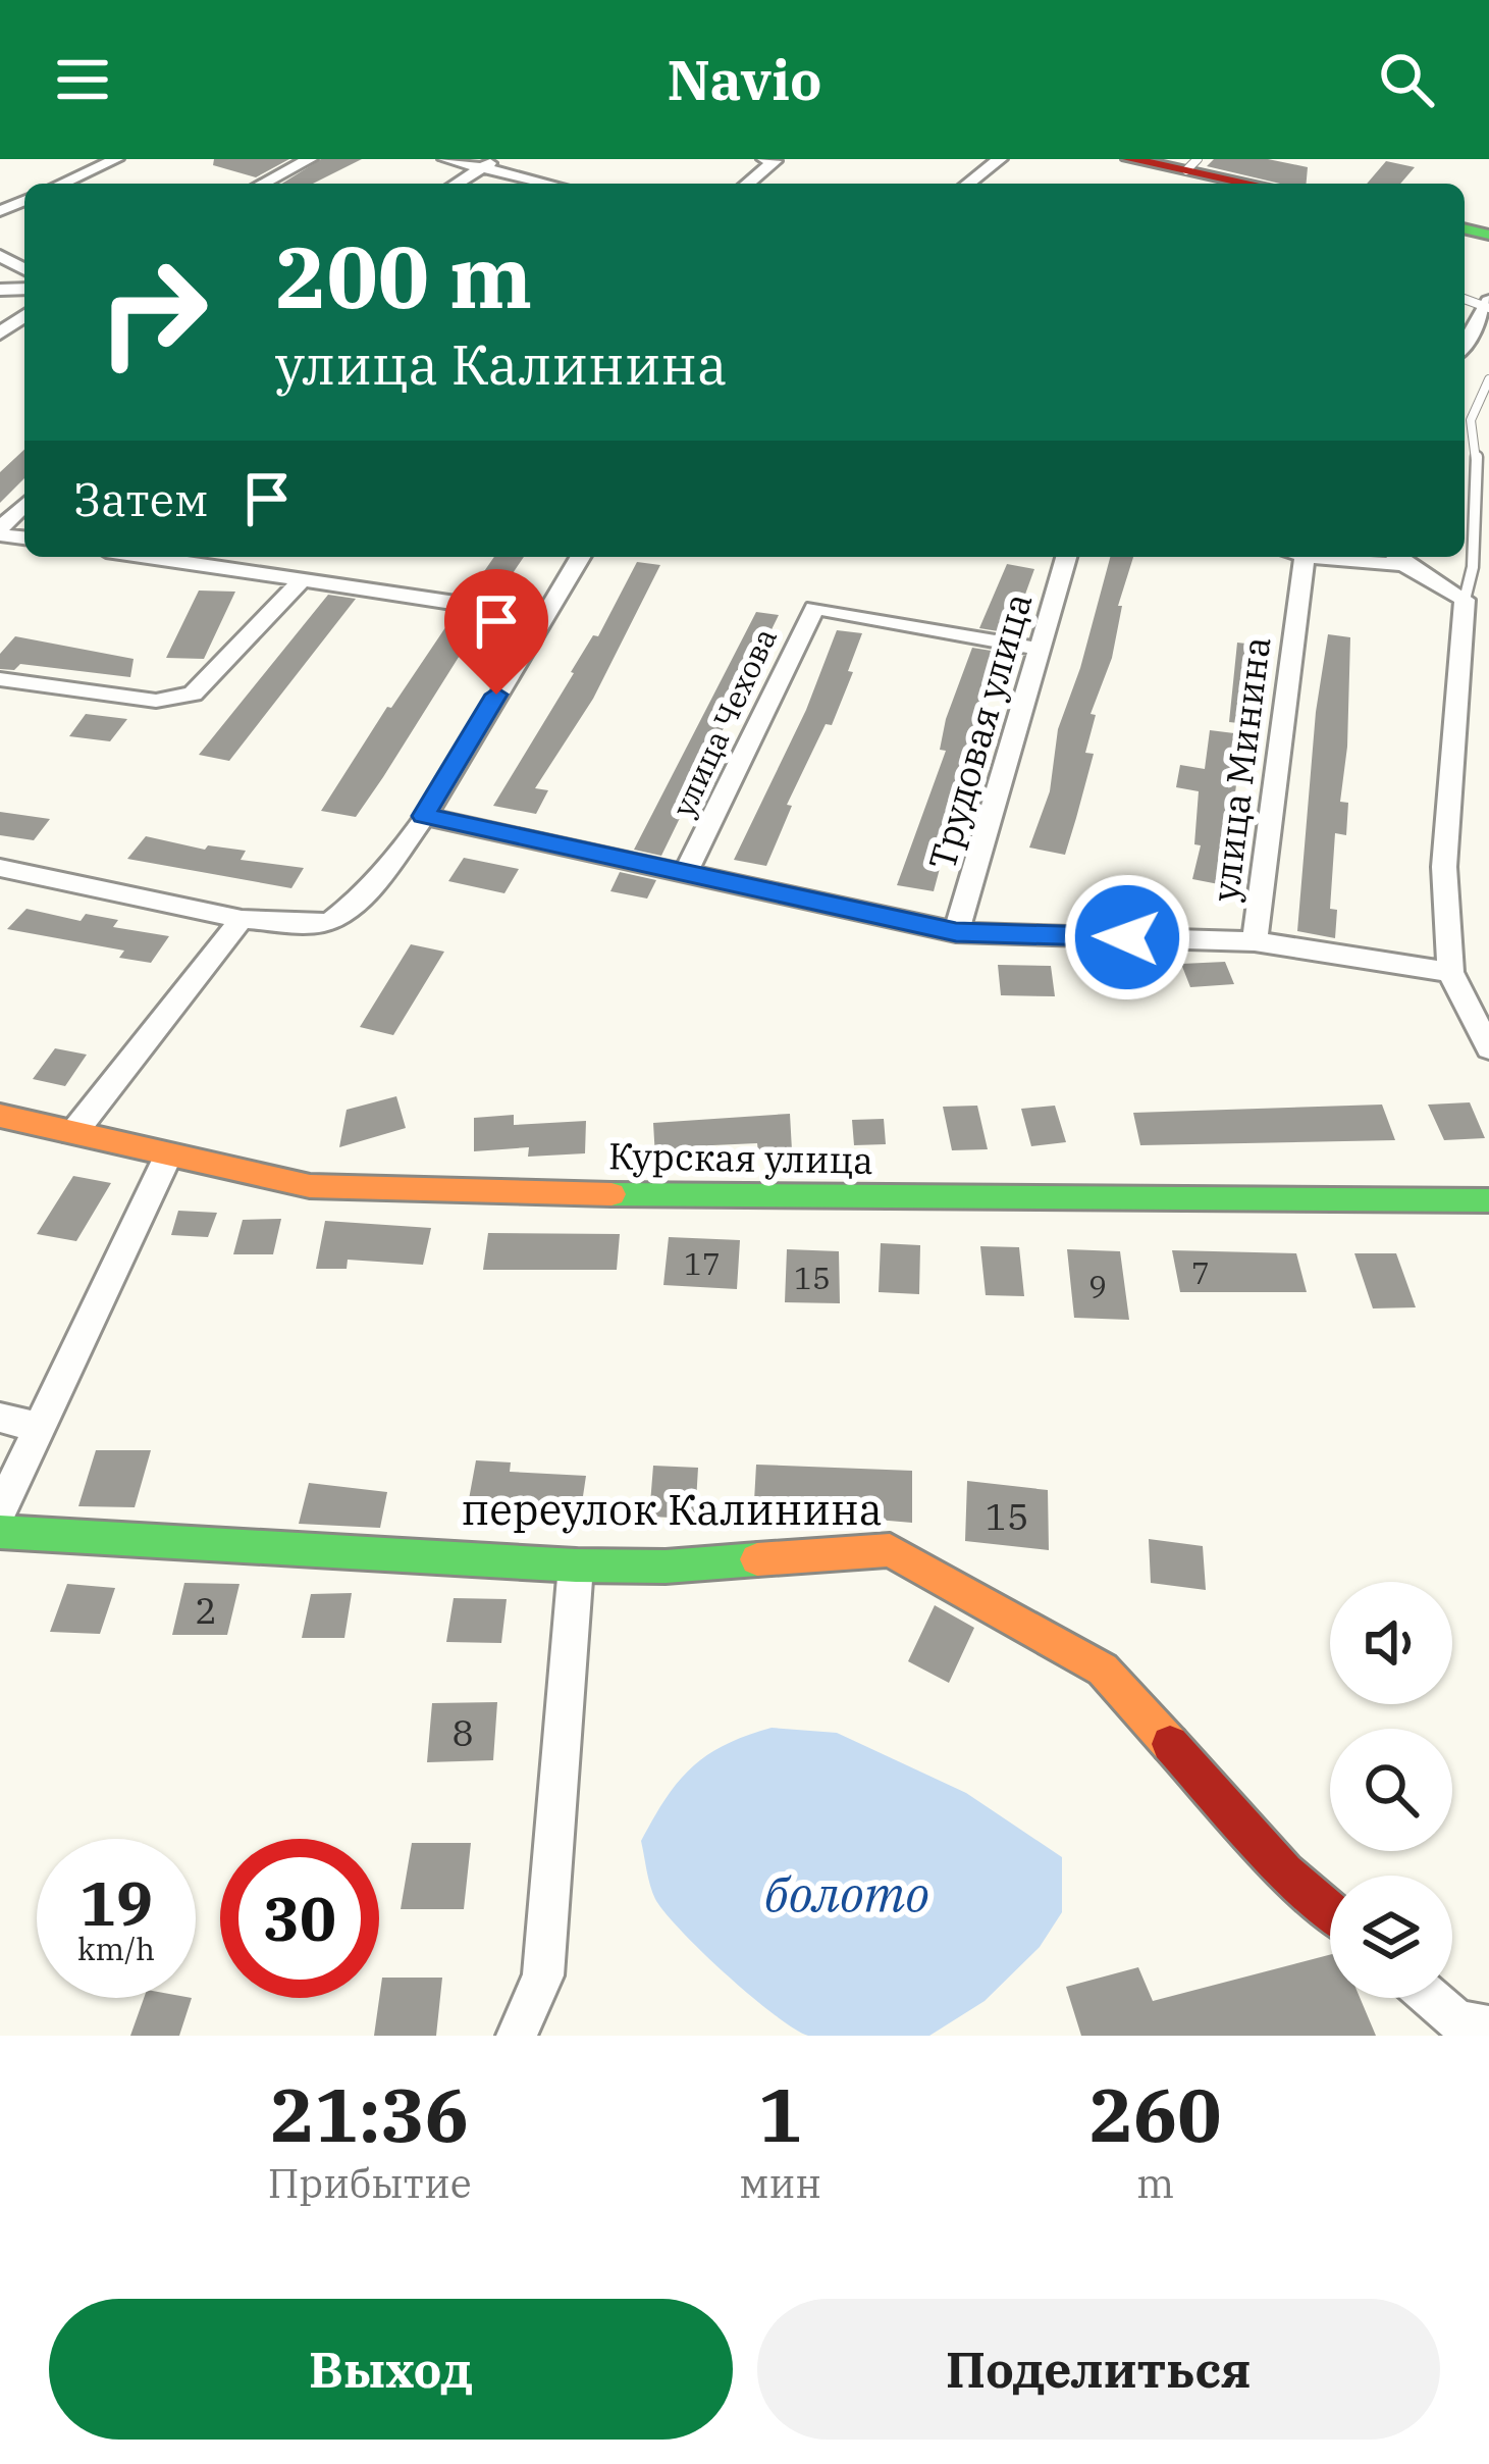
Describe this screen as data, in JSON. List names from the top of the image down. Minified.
{"streets":{"street":["улица Чехова","Трудовая улица","улица Минина","Курская улица","переулок Калинина"]},"crossings":[["улица Чехова","Трудовая улица"]],"water":["болото"],"house_numbers":["17","7","15","9","15","2","8"],"page":{"header":"Navio","turn":["200 m","улица Калинина"],"then":"Затем","speed":"19 km/h","limit":"30","eta":["21:36","Прибытие","1","мин","260","m"],"buttons":["Выход","Поделиться"]}}
